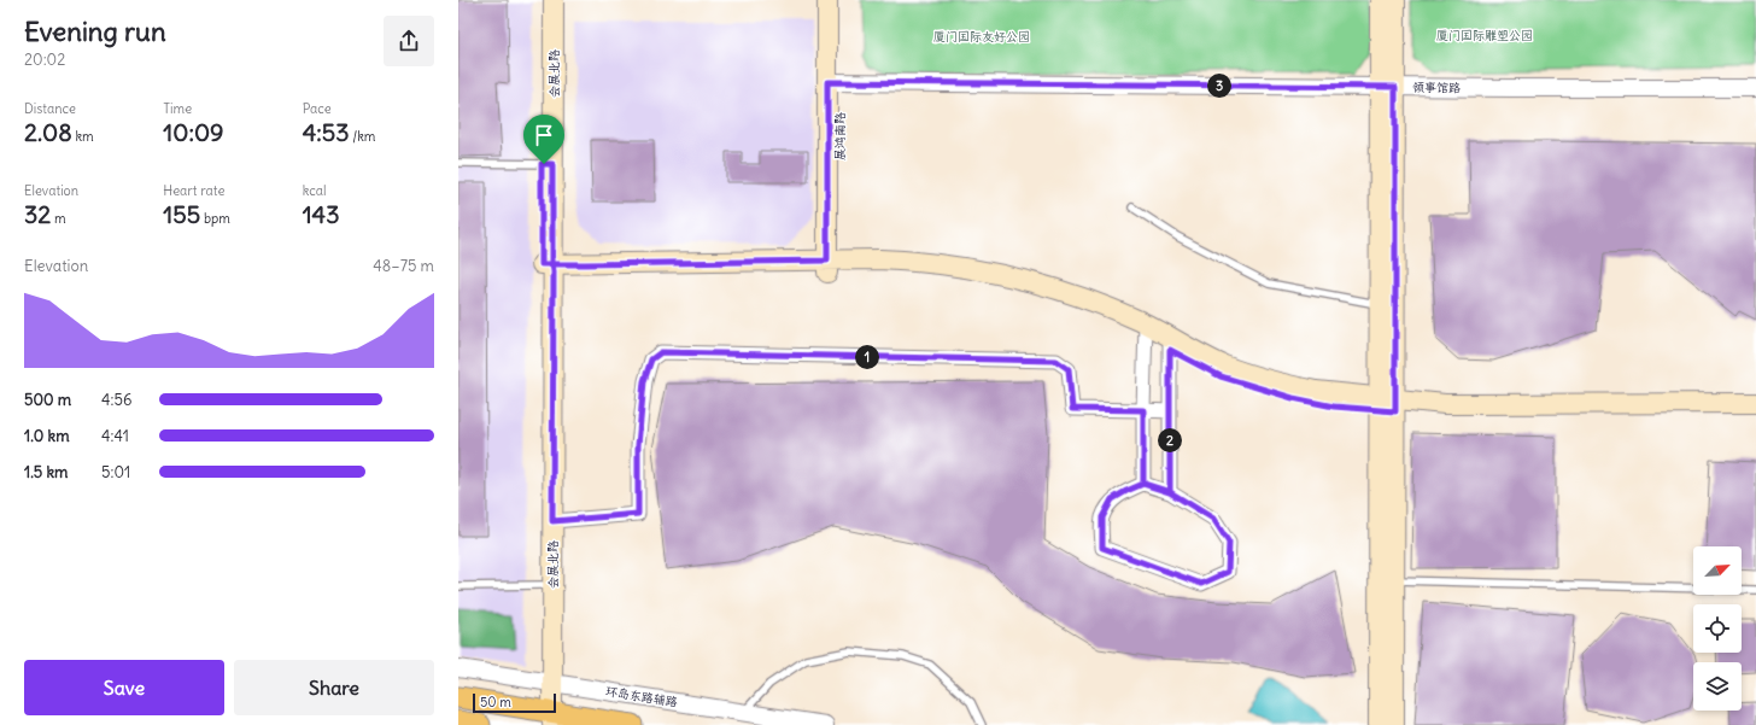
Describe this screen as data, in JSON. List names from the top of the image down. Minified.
{"streets":{"main road":["会展北路","展鸿南路"],"street":["领事馆路","环岛东路辅路"]},"crossings":[["会展北路","环岛东路辅路"],["领事馆路","展鸿南路"]],"parks":["厦门国际雕塑公园","厦门国际友好公园"],"scale_bar":"50 m","north":"top right","page":{"heading":["Evening run","20:02"],"pins":["3","1","2"],"stats":[["Distance","2.08 km"],["Time","10:09"],["Pace","4:53 /km"],["Elevation","32 m"],["Heart rate","155 bpm"],["kcal","143"]],"chart":["Elevation","48–75 m"],"list":[{"name":"500 m","note":"4:56"},{"name":"1.0 km","note":"4:41"},{"name":"1.5 km","note":"5:01"}],"buttons":["Save","Share"],"scale":"50 m"}}
